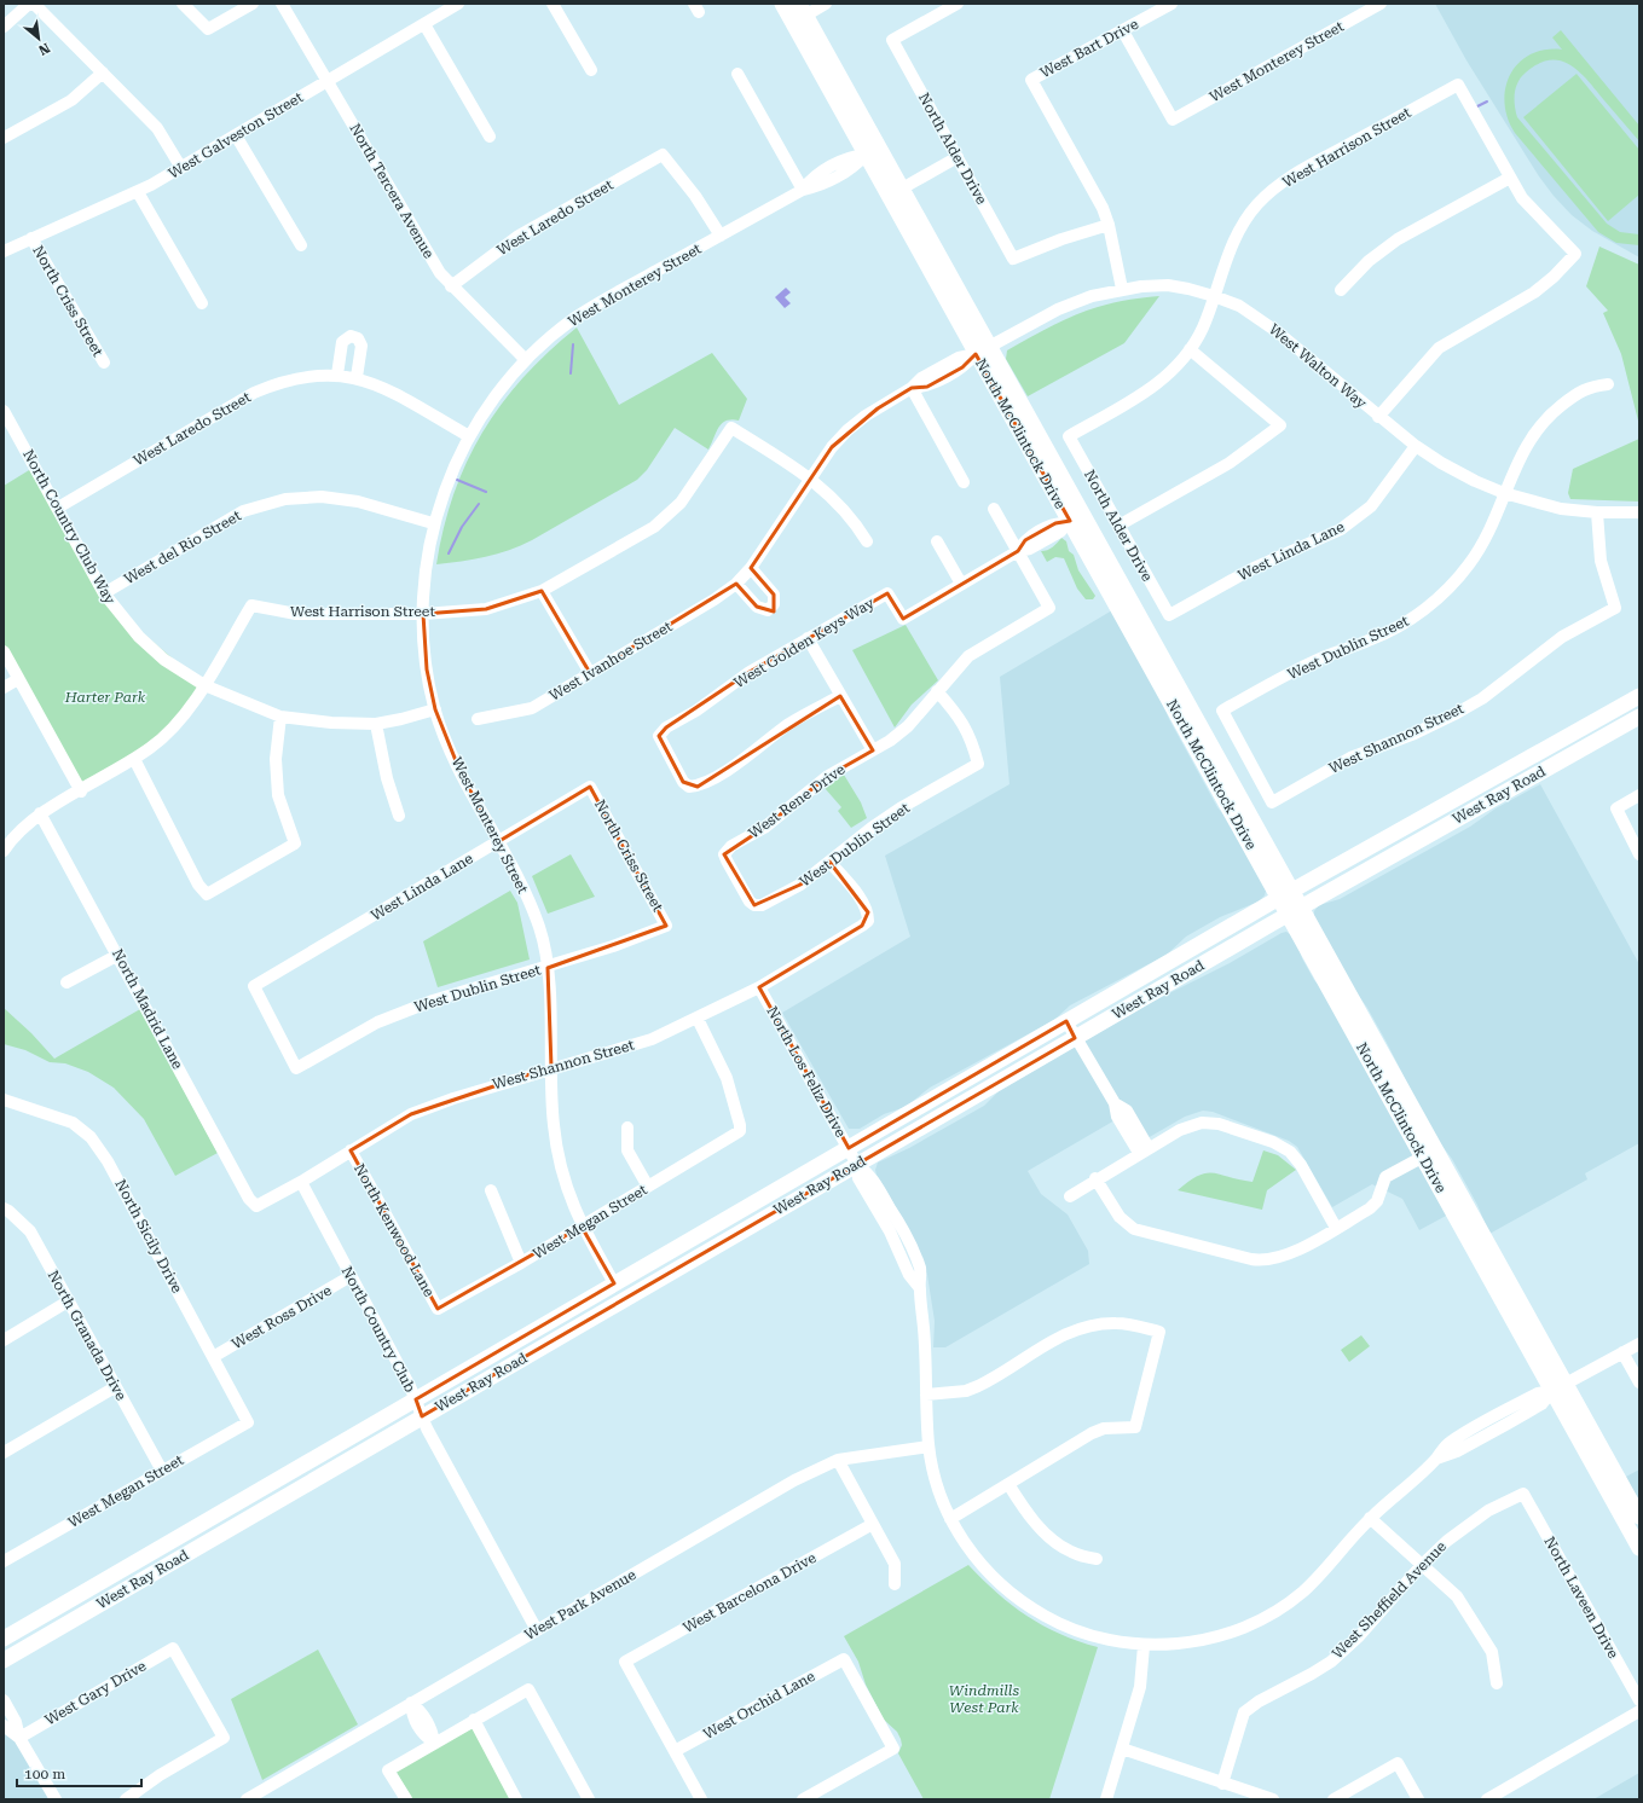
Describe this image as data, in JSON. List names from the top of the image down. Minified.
{"streets":{"main road":["North McClintock Drive","West Ray Road"],"street":["West Bart Drive","West Monterey Street","West Galveston Street","West Harrison Street","North Alder Drive","North Tercera Avenue","West Laredo Street","North Criss Street","West Walton Way","North Country Club Way","West del Rio Street","West Linda Lane","West Golden Keys Way","West Dublin Street","West Ivanhoe Street","West Shannon Street","West Rene Drive","North Madrid Lane","North Los Feliz Drive","West Megan Street","North Kenwood Lane","North Sicily Drive","West Ross Drive","North Country Club","North Granada Drive","West Barcelona Drive","North Laveen Drive","West Sheffield Avenue","West Park Avenue","West Gary Drive","West Orchid Lane"]},"crossings":[["West Bart Drive","West Monterey Street"],["West Bart Drive","North Alder Drive"],["West Monterey Street","West Harrison Street"],["West Monterey Street","North Tercera Avenue"],["West Monterey Street","West Laredo Street"],["West Monterey Street","North McClintock Drive"],["West Monterey Street","North Country Club Way"],["West Monterey Street","West del Rio Street"],["West Monterey Street","West Linda Lane"],["West Monterey Street","West Dublin Street"],["West Monterey Street","West Shannon Street"],["West Monterey Street","West Ray Road"],["West Monterey Street","West Megan Street"],["West Galveston Street","North Tercera Avenue"],["West Galveston Street","North Criss Street"],["West Harrison Street","North Alder Drive"],["West Harrison Street","West Walton Way"],["West Harrison Street","North Country Club Way"],["West Harrison Street","West Ivanhoe Street"],["West Harrison Street","North Madrid Lane"],["North Alder Drive","West Linda Lane"],["North Tercera Avenue","West Laredo Street"],["West Laredo Street","North Country Club Way"],["North Criss Street","West Linda Lane"],["North Criss Street","West Dublin Street"],["West Walton Way","North McClintock Drive"],["West Walton Way","West Linda Lane"],["West Walton Way","West Dublin Street"],["West Walton Way","West Ivanhoe Street"],["West Walton Way","West Shannon Street"],["North McClintock Drive","West Golden Keys Way"],["North McClintock Drive","West Ivanhoe Street"],["North McClintock Drive","West Ray Road"],["North Country Club Way","West del Rio Street"],["West Linda Lane","West Dublin Street"],["West Golden Keys Way","West Rene Drive"],["West Dublin Street","West Shannon Street"],["West Dublin Street","West Rene Drive"],["West Shannon Street","North Madrid Lane"],["West Shannon Street","North Los Feliz Drive"],["West Shannon Street","West Megan Street"],["West Shannon Street","North Kenwood Lane"],["West Shannon Street","North Country Club"],["West Ray Road","North Los Feliz Drive"],["West Ray Road","North Country Club"],["West Megan Street","North Kenwood Lane"],["West Megan Street","North Sicily Drive"],["West Megan Street","North Granada Drive"],["North Sicily Drive","West Ross Drive"],["West Ross Drive","North Country Club"],["North Country Club","West Park Avenue"],["West Barcelona Drive","West Orchid Lane"],["North Laveen Drive","West Sheffield Avenue"]],"parks":["Harter Park","Windmills West Park"],"scale_bar":"100 m","north":"bottom right"}
